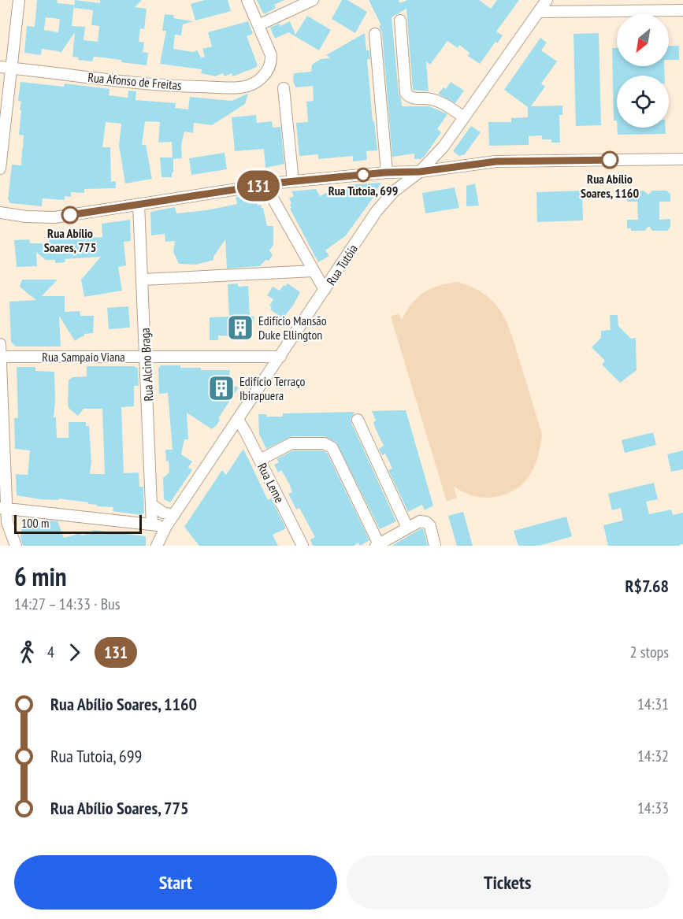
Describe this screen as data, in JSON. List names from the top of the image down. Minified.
{"streets":{"street":["Rua Afonso de Freitas","Rua Tutóia","Rua Sampaio Viana","Rua Alcino Braga","Rua Leme"]},"crossings":[["Rua Tutóia","Rua Sampaio Viana"],["Rua Tutóia","Rua Leme"],["Rua Sampaio Viana","Rua Alcino Braga"]],"places":{"other":["Rua Abílio Soares, 1160","Rua Tutoia, 699","Rua Abílio Soares, 775"],"building":["Edifício Mansão Duke Ellington","Edifício Terraço Ibirapuera"]},"lines":["bus line 131"],"scale_bar":"100 m","north":"bottom left","page":{"on_map":"131","scale":"100 m","heading":["6 min","14:27 – 14:33 · Bus","R$7.68"],"legs":["4","131","2 stops"],"list":[{"name":"Rua Abílio Soares, 1160","value":"14:31"},{"name":"Rua Tutoia, 699","value":"14:32"},{"name":"Rua Abílio Soares, 775","value":"14:33"}],"buttons":["Start","Tickets"]}}
